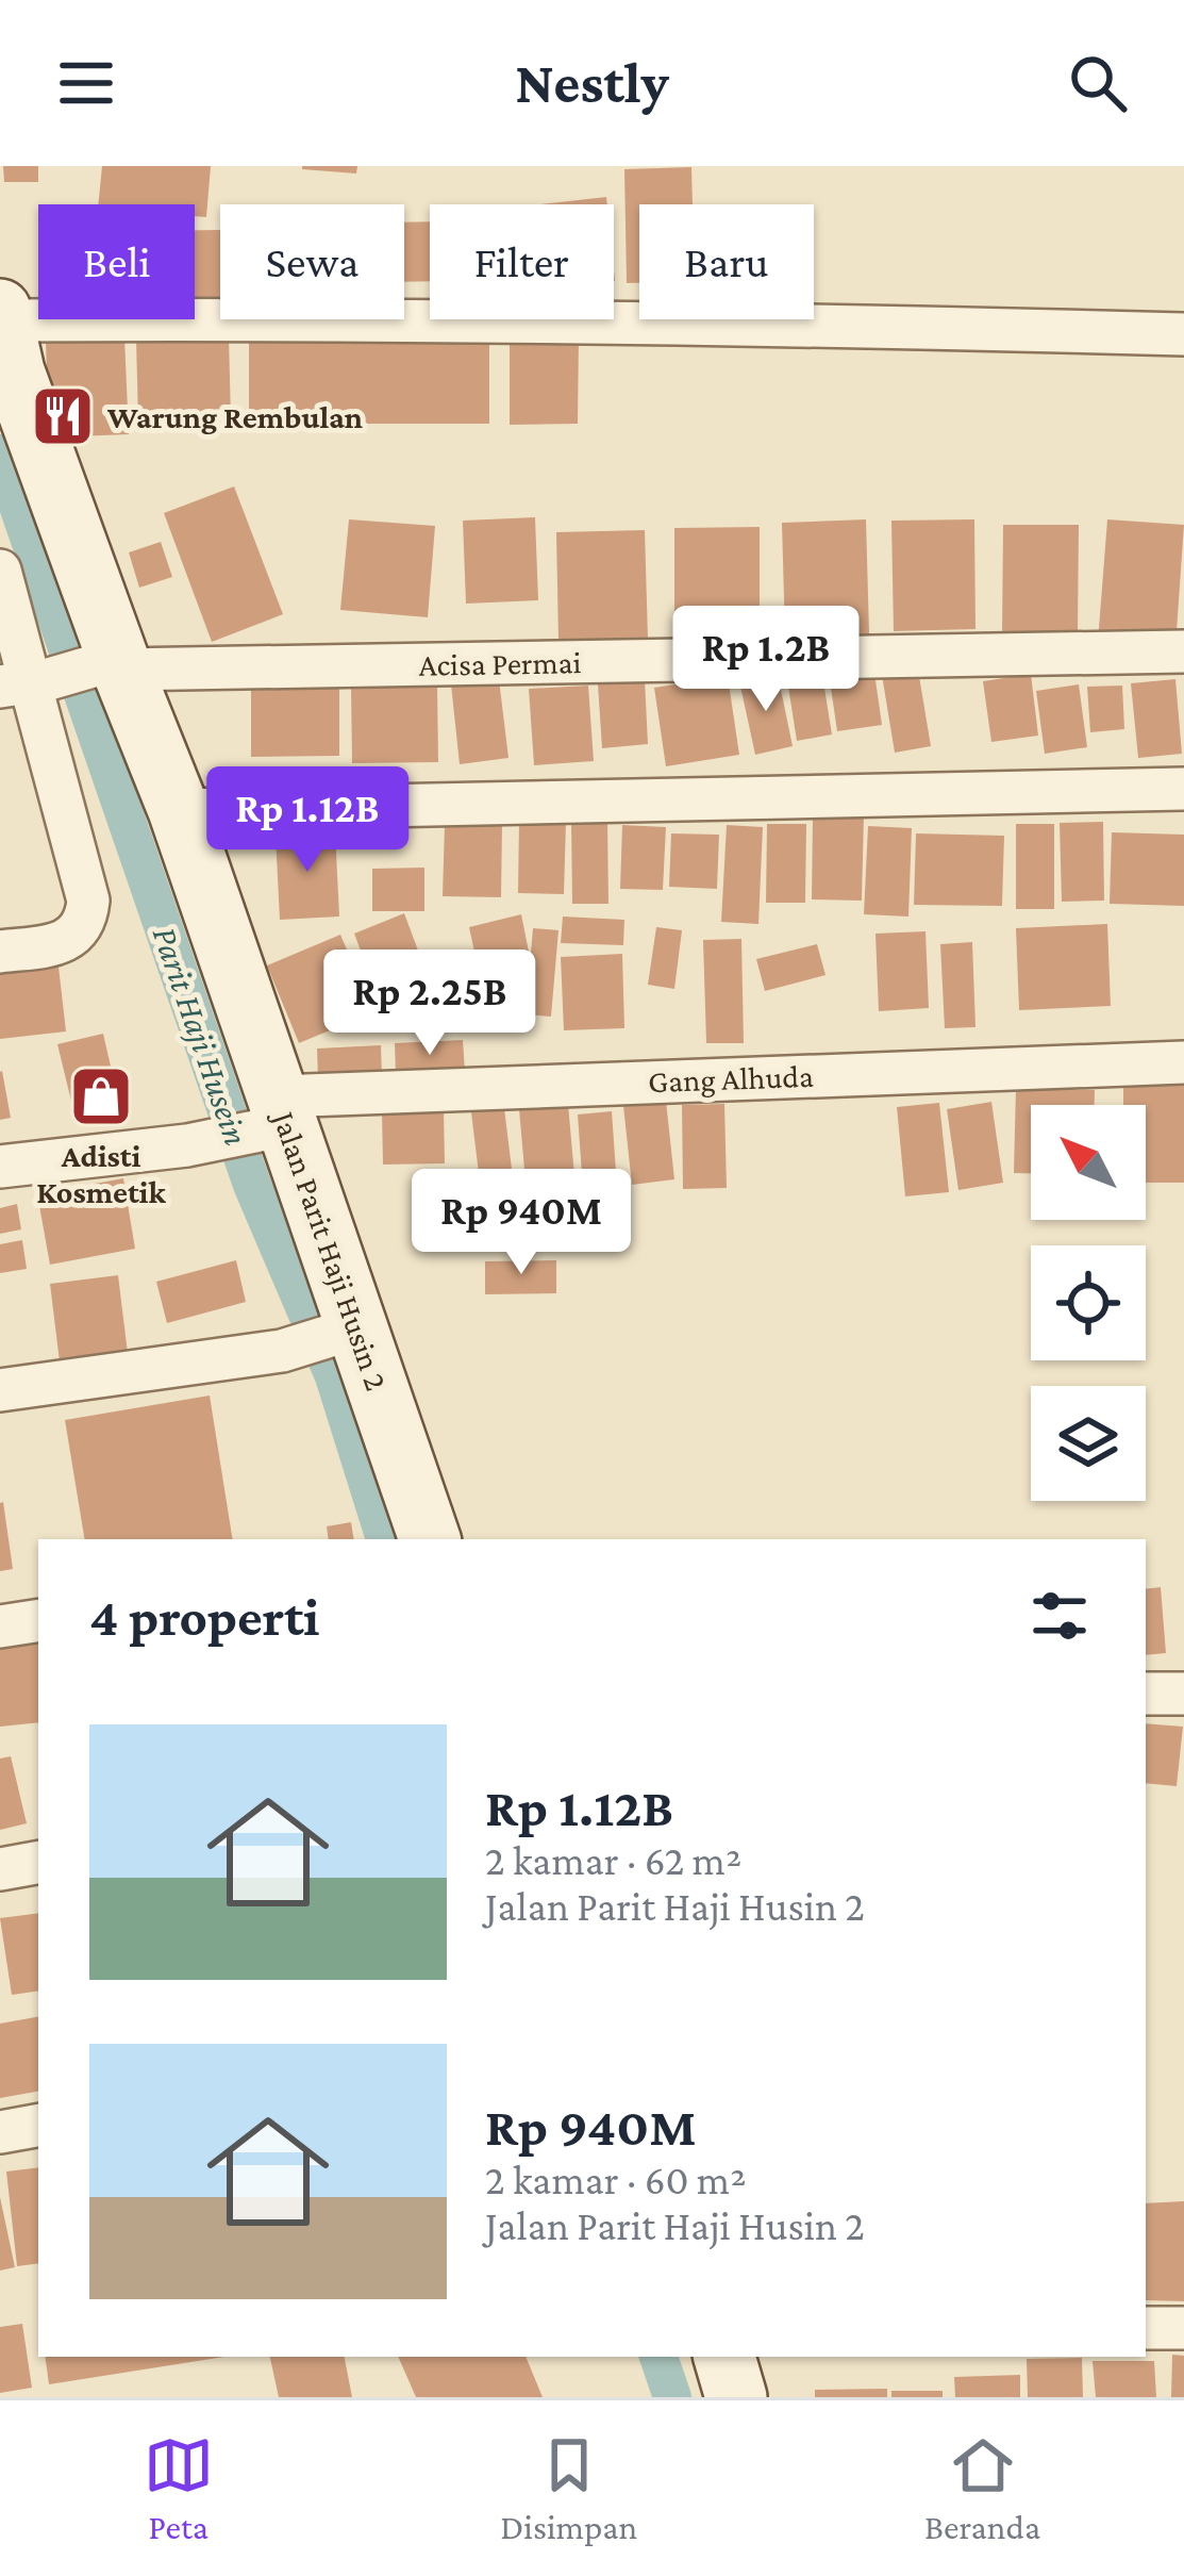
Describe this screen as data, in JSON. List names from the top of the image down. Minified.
{"streets":{"street":["Acisa Permai","Gang Alhuda","Jalan Parit Haji Husin 2"]},"crossings":[["Acisa Permai","Jalan Parit Haji Husin 2"],["Gang Alhuda","Jalan Parit Haji Husin 2"]],"water":["Parit Haji Husein"],"places":{"restaurant":["Warung Rembulan"],"shop":["Adisti Kosmetik"]},"north":"top left","page":{"header":"Nestly","chip":["Beli","Sewa","Filter","Baru"],"price":["Rp 1.2B","Rp 1.12B","Rp 2.25B","Rp 940M"],"heading":"4 properti","list":[{"name":"Rp 1.12B","note":"2 kamar · 62 m² · Jalan Parit Haji Husin 2"},{"name":"Rp 940M","note":"2 kamar · 60 m² · Jalan Parit Haji Husin 2"}],"tabs":["Peta","Disimpan","Beranda"]}}
